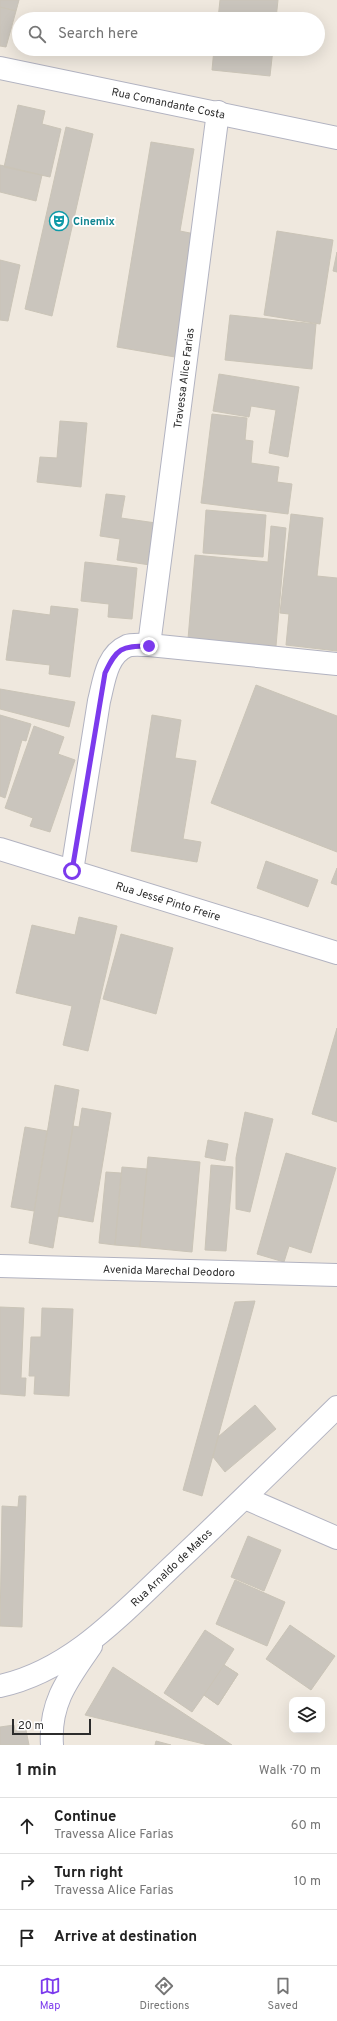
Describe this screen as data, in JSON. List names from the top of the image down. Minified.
{"streets":{"street":["Rua Comandante Costa","Travessa Alice Farias","Rua Jessé Pinto Freire","Avenida Marechal Deodoro","Rua Arnaldo de Matos"]},"crossings":[["Rua Comandante Costa","Travessa Alice Farias"]],"places":{"theatre":["Cinemix"]},"scale_bar":"20 m","page":{"search":"Search here","scale":"20 m","heading":["1 min","Walk · 70 m"],"list":[["Continue","Travessa Alice Farias","60 m"],["Turn right","Travessa Alice Farias","10 m"],"Arrive at destination"],"nav":["Map","Directions","Saved"]}}
